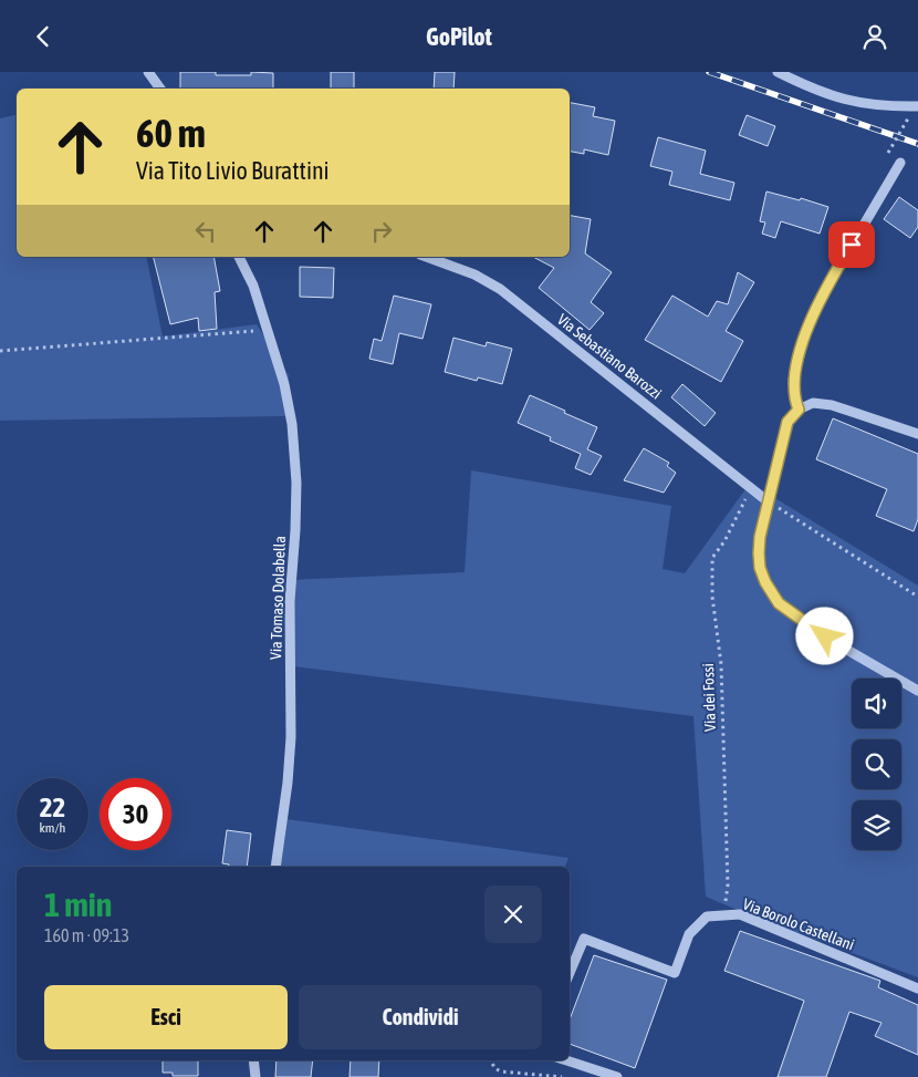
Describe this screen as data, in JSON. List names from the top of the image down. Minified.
{"streets":{"street":["Via Sebastiano Barozzi","Via Tomaso Dolabella","Via Borolo Castellani"],"path":["Via dei Fossi"]},"crossings":[["Via Sebastiano Barozzi","Via dei Fossi"],["Via dei Fossi","Via Borolo Castellani"]],"page":{"header":"GoPilot","turn":["60 m","Via Tito Livio Burattini"],"speed":"22 km/h","limit":"30","heading":["1 min","160 m · 09:13"],"buttons":["Esci","Condividi"]}}
